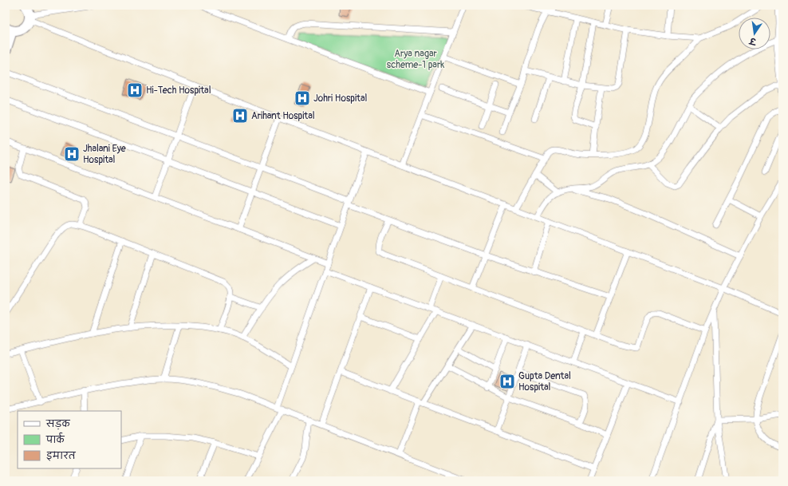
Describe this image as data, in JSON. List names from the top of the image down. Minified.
{"parks":["Arya nagar scheme-1 park"],"places":{"hospital":["Hi-Tech Hospital","Johri Hospital","Arihant Hospital","Jhalani Eye Hospital","Gupta Dental Hospital"]},"legend":["सड़क","पार्क","इमारत"],"north":"bottom"}
